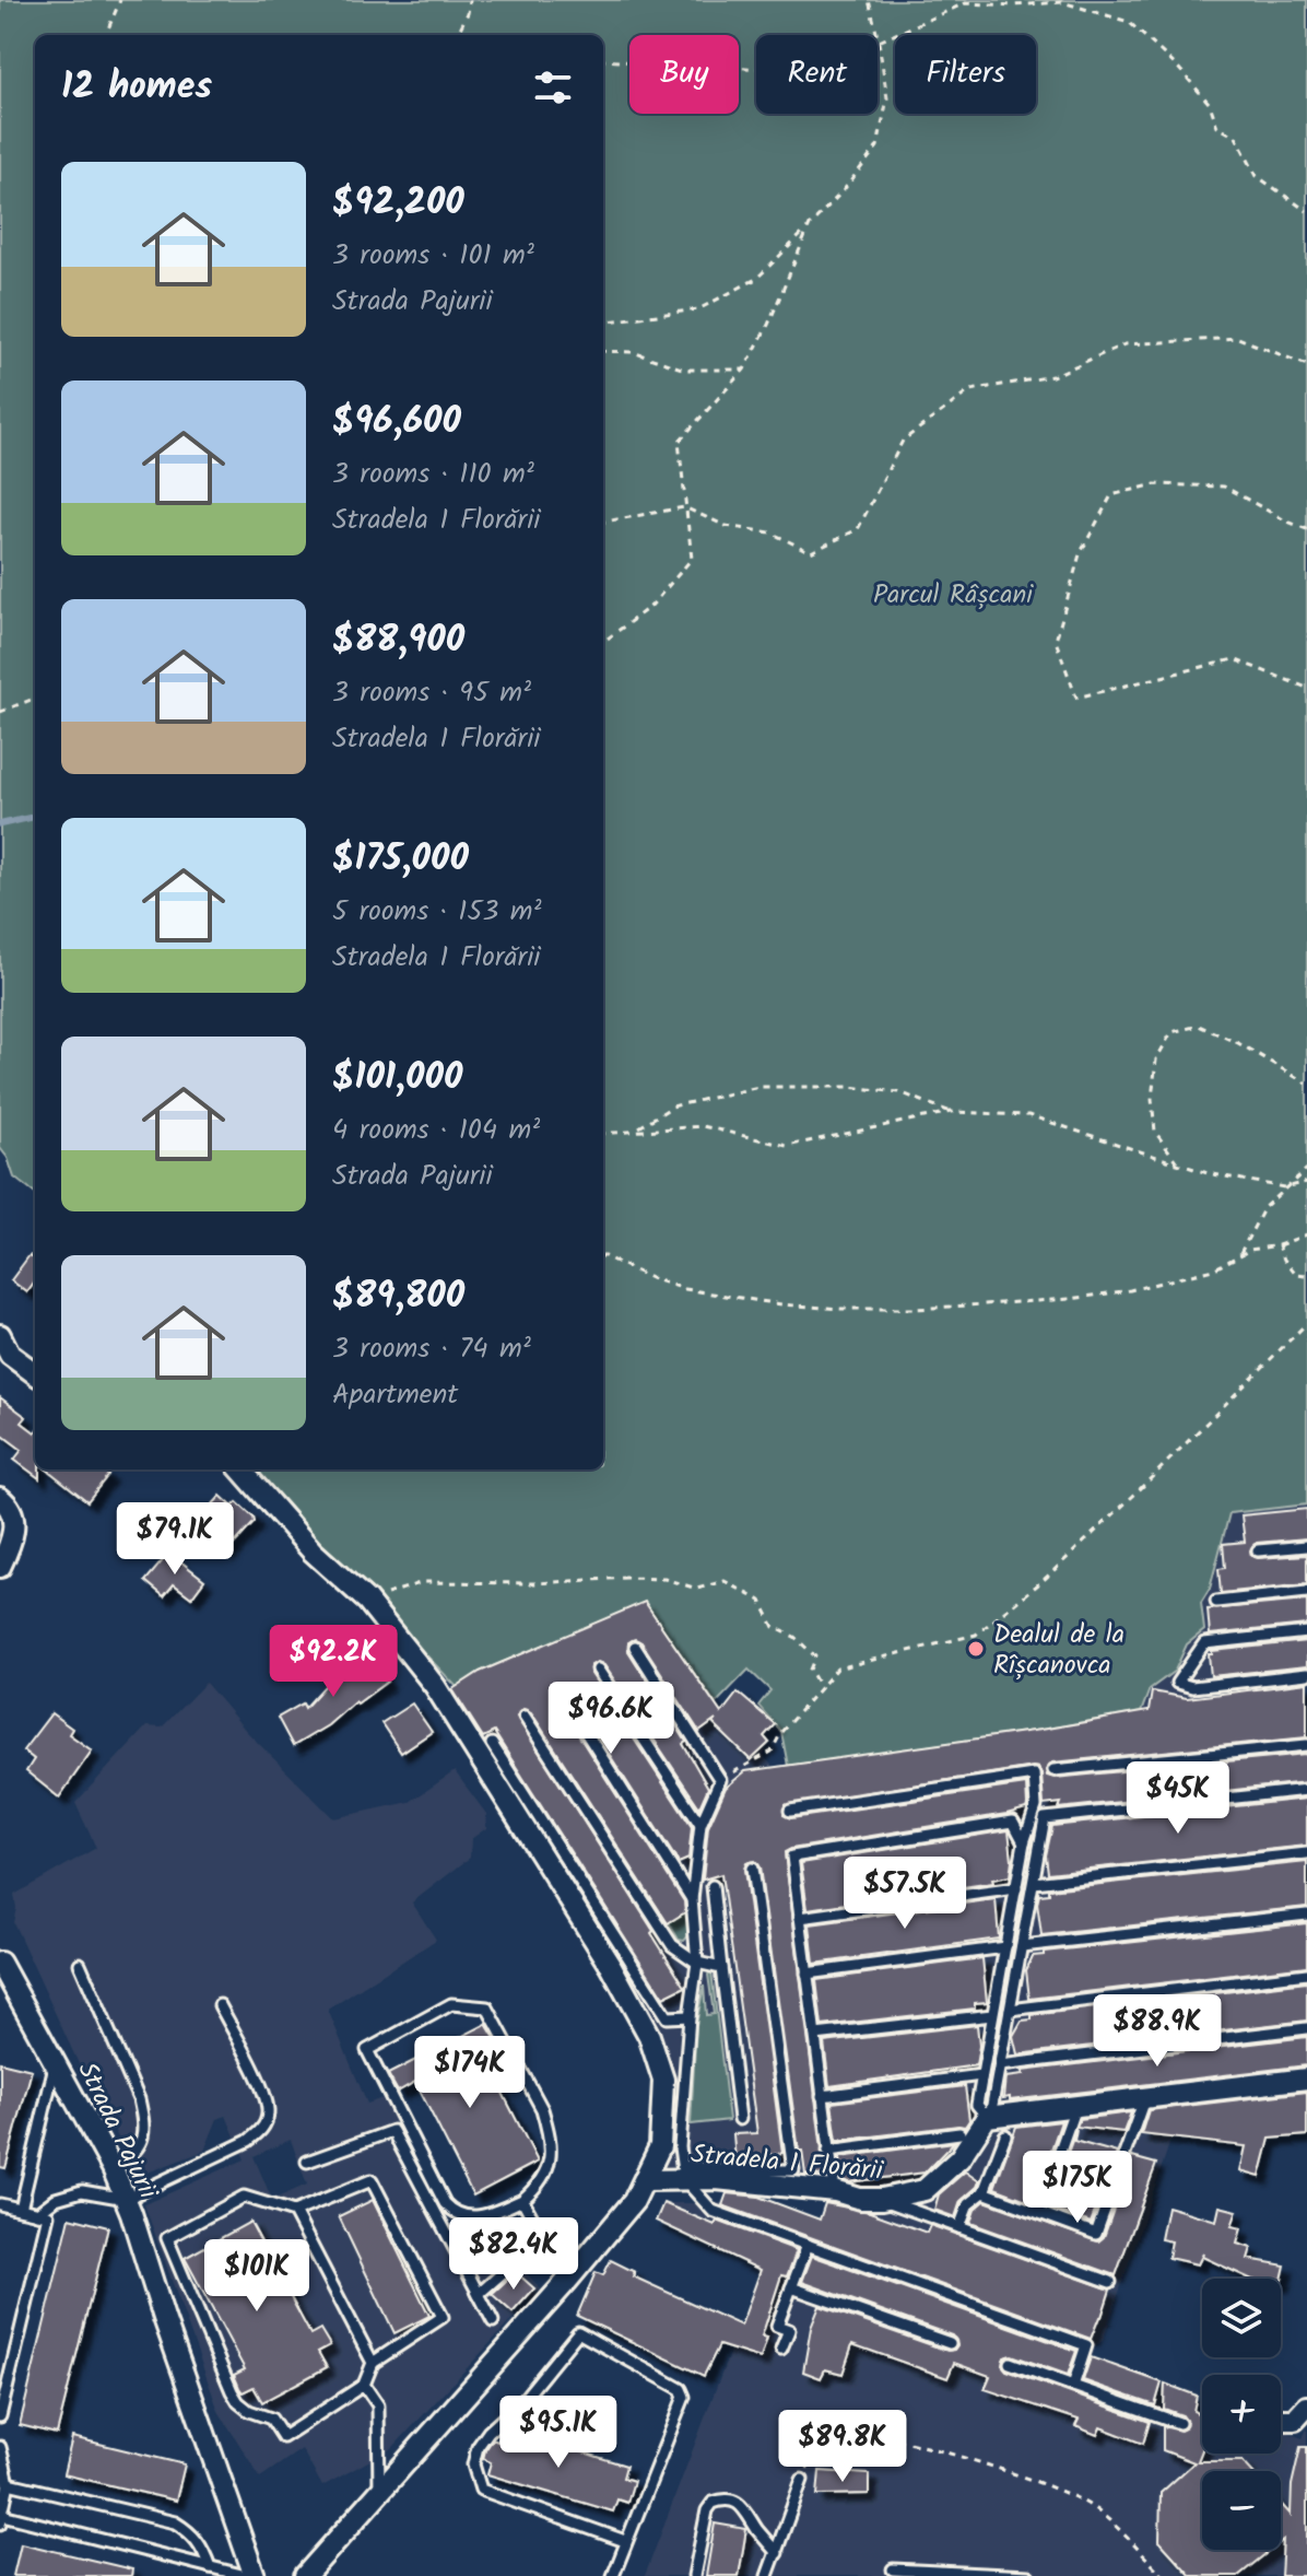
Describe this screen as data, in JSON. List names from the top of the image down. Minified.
{"streets":{"street":["Strada Pajurii","Stradela 1 Florării"]},"parks":["Parcul Râșcani"],"places":["Dealul de la Rîșcanovca"],"page":{"chip":["Buy","Rent","Filters"],"heading":"12 homes","list":[{"name":"$92,200","note":"3 rooms · 101 m² · Strada Pajurii"},{"name":"$96,600","note":"3 rooms · 110 m² · Stradela 1 Florării"},{"name":"$88,900","note":"3 rooms · 95 m² · Stradela 1 Florării"},{"name":"$175,000","note":"5 rooms · 153 m² · Stradela 1 Florării"},{"name":"$101,000","note":"4 rooms · 104 m² · Strada Pajurii"},{"name":"$89,800","note":"3 rooms · 74 m² · Apartment"}],"price":["$79.1K","$92.2K","$96.6K","$45K","$57.5K","$88.9K","$174K","$175K","$82.4K","$101K","$95.1K","$89.8K"],"map_buttons":["+","−"]}}
